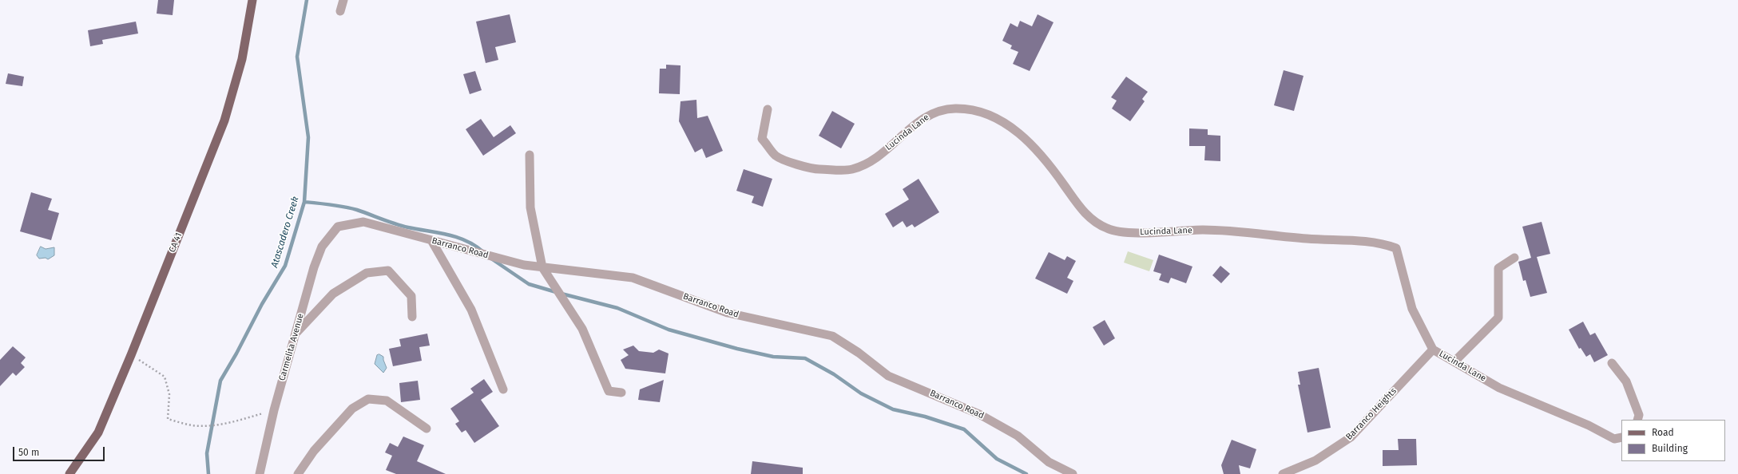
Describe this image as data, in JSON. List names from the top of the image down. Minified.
{"streets":{"main road":["CA 41"],"street":["Lucinda Lane","Barranco Road","Carmelita Avenue","Barranco Heights"]},"crossings":[["Lucinda Lane","Barranco Heights"],["Barranco Road","Carmelita Avenue"]],"water":["Atascadero Creek"],"legend":["Road","Building"],"scale_bar":"50 m"}
